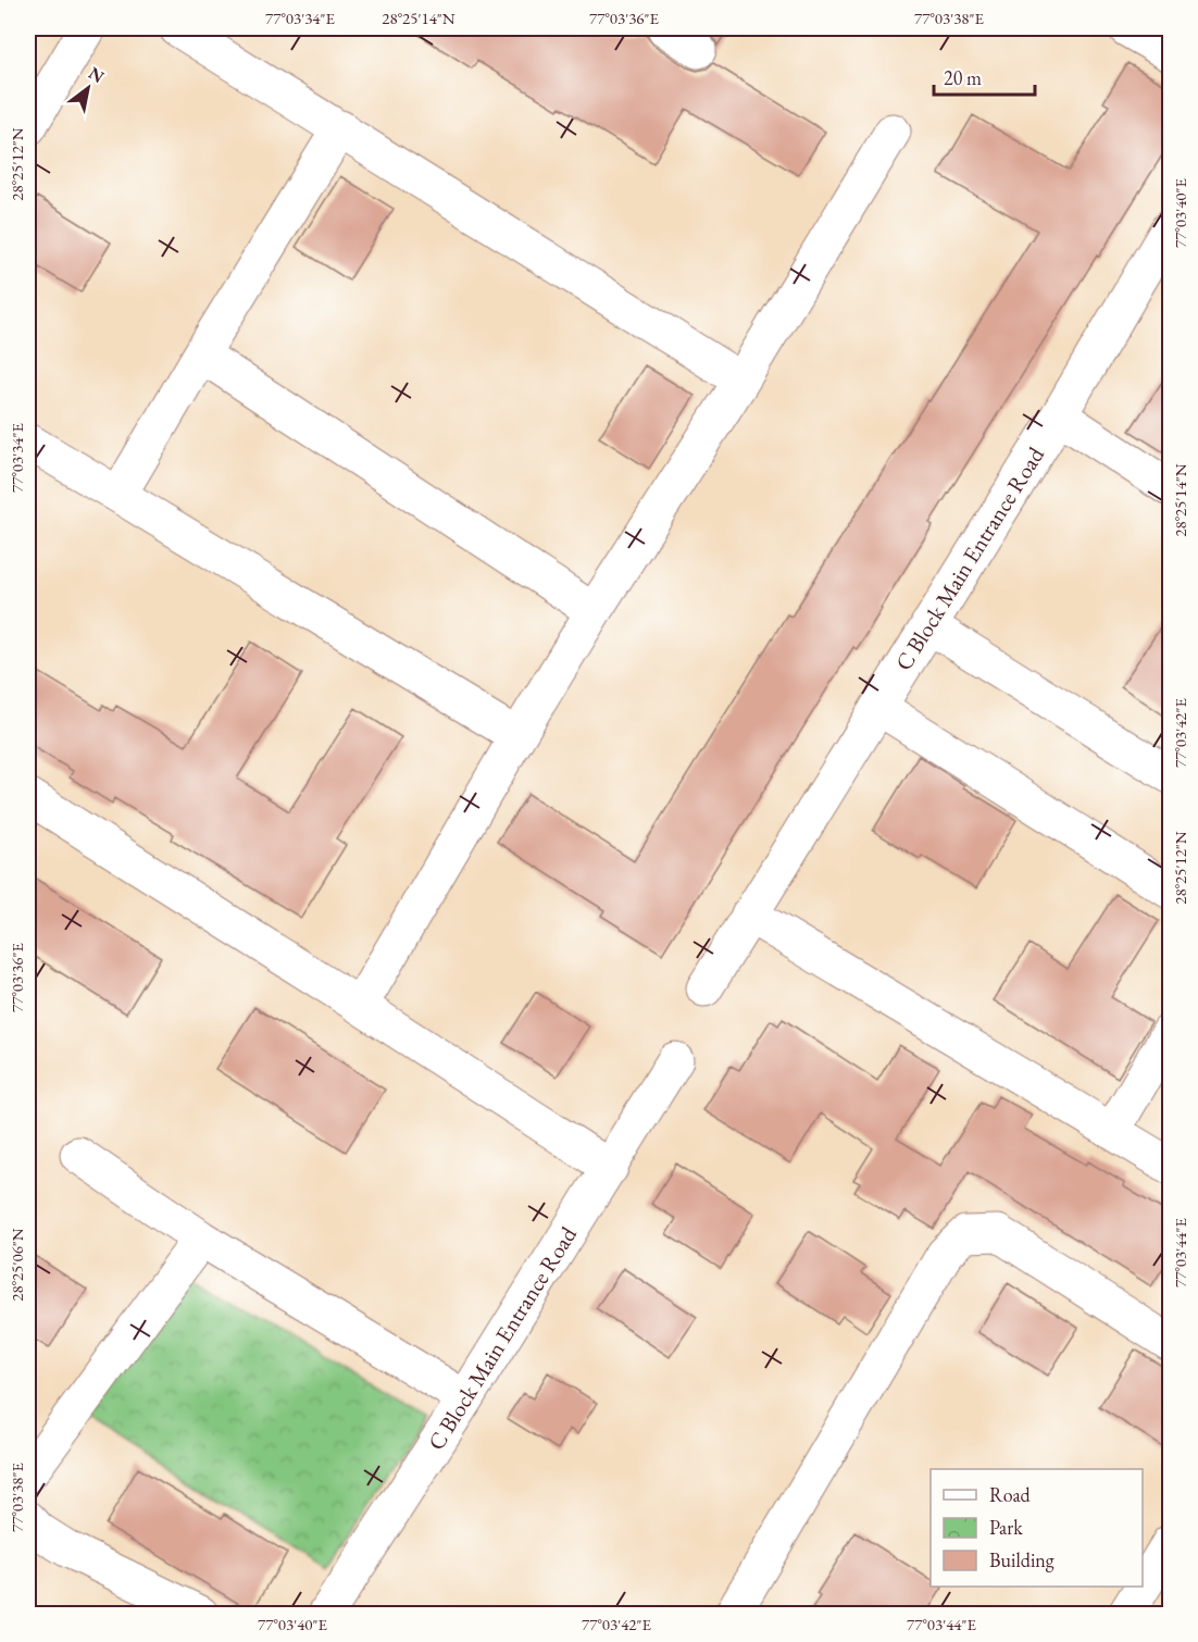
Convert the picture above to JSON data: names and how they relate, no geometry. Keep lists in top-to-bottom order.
{
  "streets": {
    "street": ["C Block Main Entrance Road"]
  },
  "legend": ["Road", "Park", "Building"],
  "scale_bar": "20 m",
  "north": "top right",
  "coordinates": [
    "77°03'34\"E",
    "28°25'14\"N",
    "77°03'36\"E",
    "77°03'38\"E",
    "28°25'12\"N",
    "77°03'40\"E",
    "77°03'42\"E",
    "77°03'44\"E",
    "28°25'06\"N"
  ]
}
